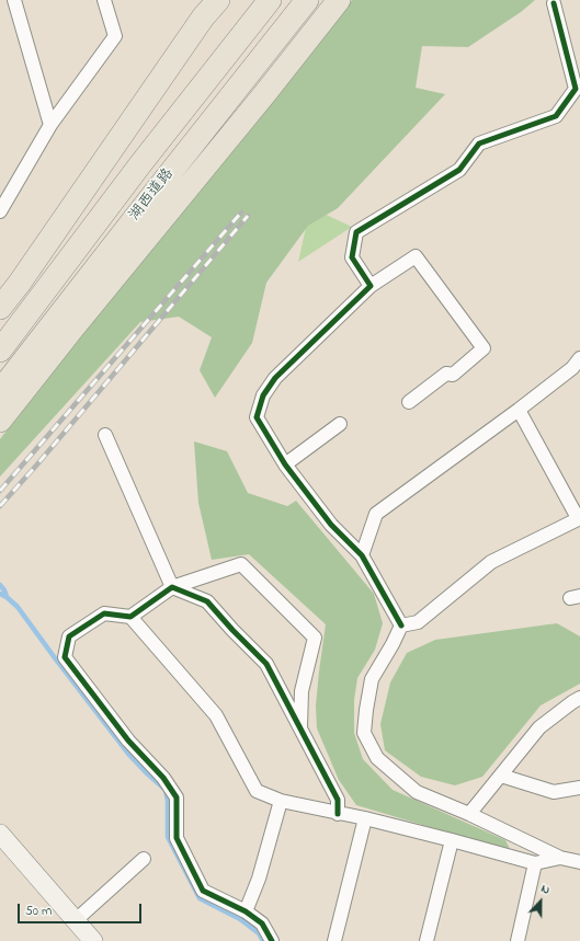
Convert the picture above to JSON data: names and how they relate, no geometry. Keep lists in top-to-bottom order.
{
  "streets": {
    "highway": ["湖西道路"]
  },
  "scale_bar": "50 m",
  "north": "top"
}
